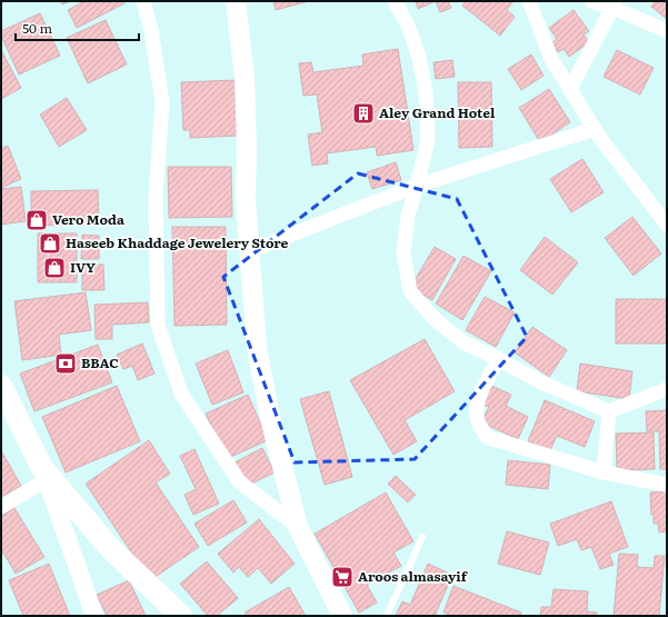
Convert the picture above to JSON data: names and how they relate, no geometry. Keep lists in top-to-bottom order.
{
  "places": {
    "building": ["Aley Grand Hotel"],
    "shop": ["Vero Moda", "Haseeb Khaddage Jewelery Store", "IVY"],
    "bank": ["BBAC"],
    "supermarket": ["Aroos almasayif"]
  },
  "scale_bar": "50 m"
}
